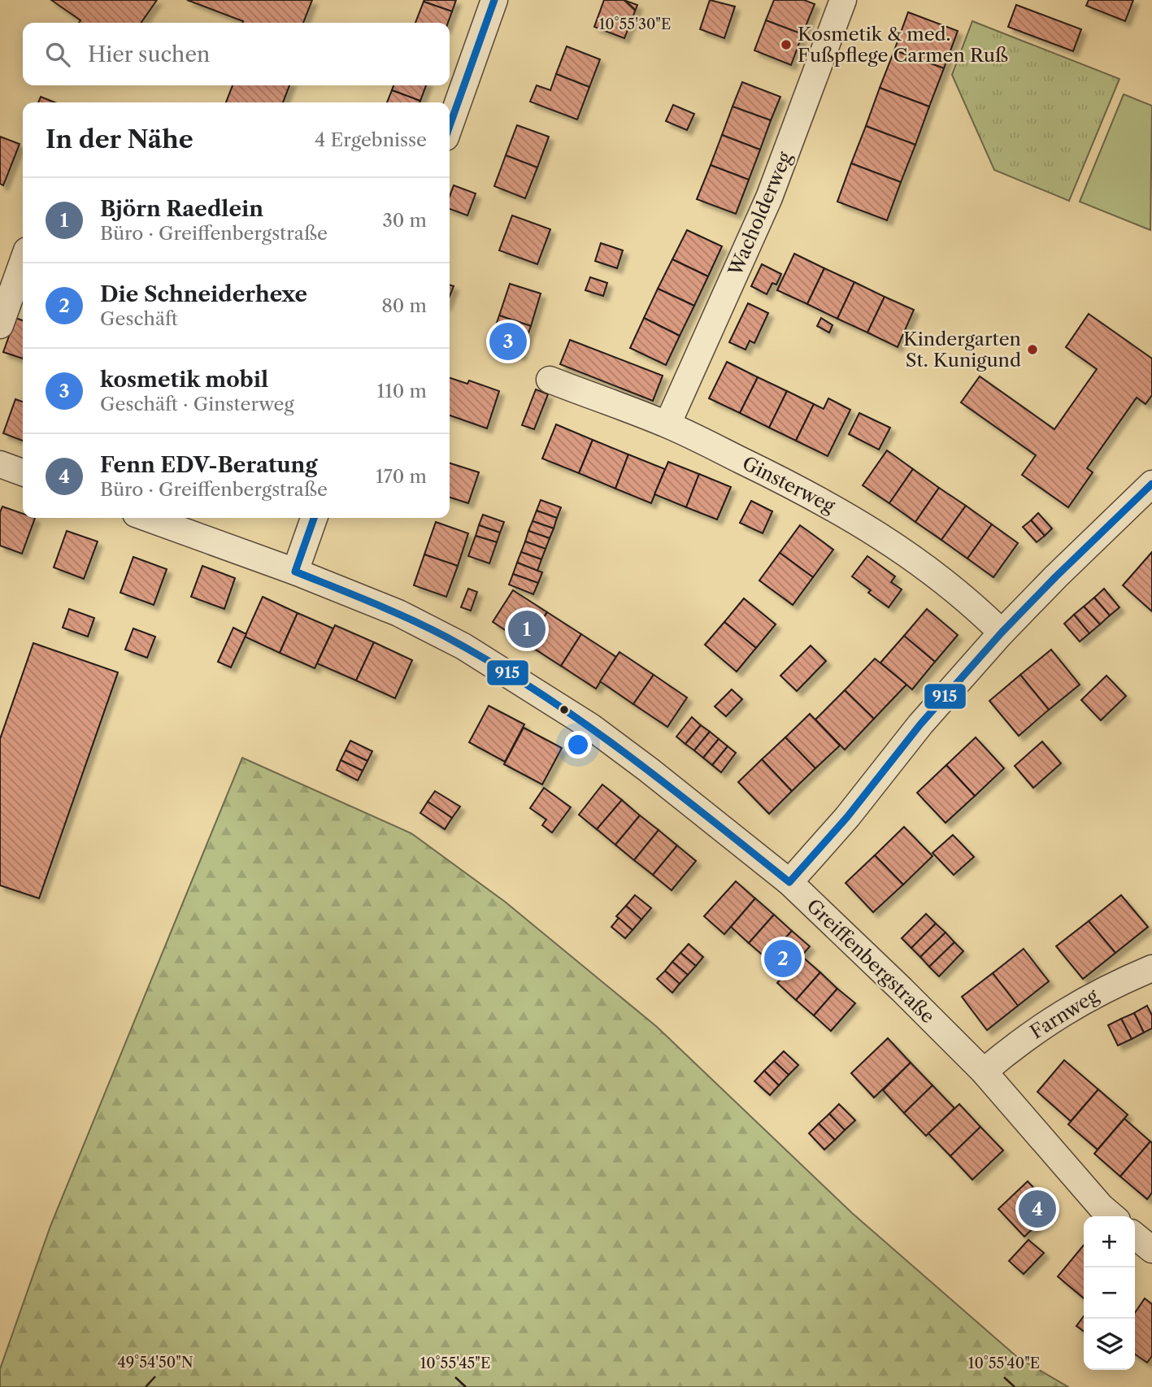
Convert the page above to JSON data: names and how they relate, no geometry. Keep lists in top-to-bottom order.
{
  "streets": {
    "street": [
      "Wacholderweg",
      "Ginsterweg",
      "Greiffenbergstraße",
      "Farnweg"
    ]
  },
  "crossings": [
    ["Wacholderweg", "Ginsterweg"],
    ["Greiffenbergstraße", "Farnweg"]
  ],
  "places": ["Kosmetik & med. Fußpflege Carmen Ruß", "Kindergarten St. Kunigund"],
  "lines": ["transit line 915"],
  "page": {
    "search": "Hier suchen",
    "heading": ["In der Nähe", "4 Ergebnisse"],
    "list": [
      {
        "mark": "1",
        "name": "Björn Raedlein",
        "note": "Büro · Greiffenbergstraße",
        "value": "30 m"
      },
      {
        "mark": "2",
        "name": "Die Schneiderhexe",
        "note": "Geschäft",
        "value": "80 m"
      },
      {
        "mark": "3",
        "name": "kosmetik mobil",
        "note": "Geschäft · Ginsterweg",
        "value": "110 m"
      },
      {
        "mark": "4",
        "name": "Fenn EDV-Beratung",
        "note": "Büro · Greiffenbergstraße",
        "value": "170 m"
      }
    ],
    "pins": [
      "3",
      "1",
      "2",
      "4"
    ],
    "map_buttons": ["+", "−"]
  },
  "coordinates": [
    "10°55'30\"E",
    "49°54'50\"N",
    "10°55'45\"E",
    "10°55'40\"E"
  ]
}
